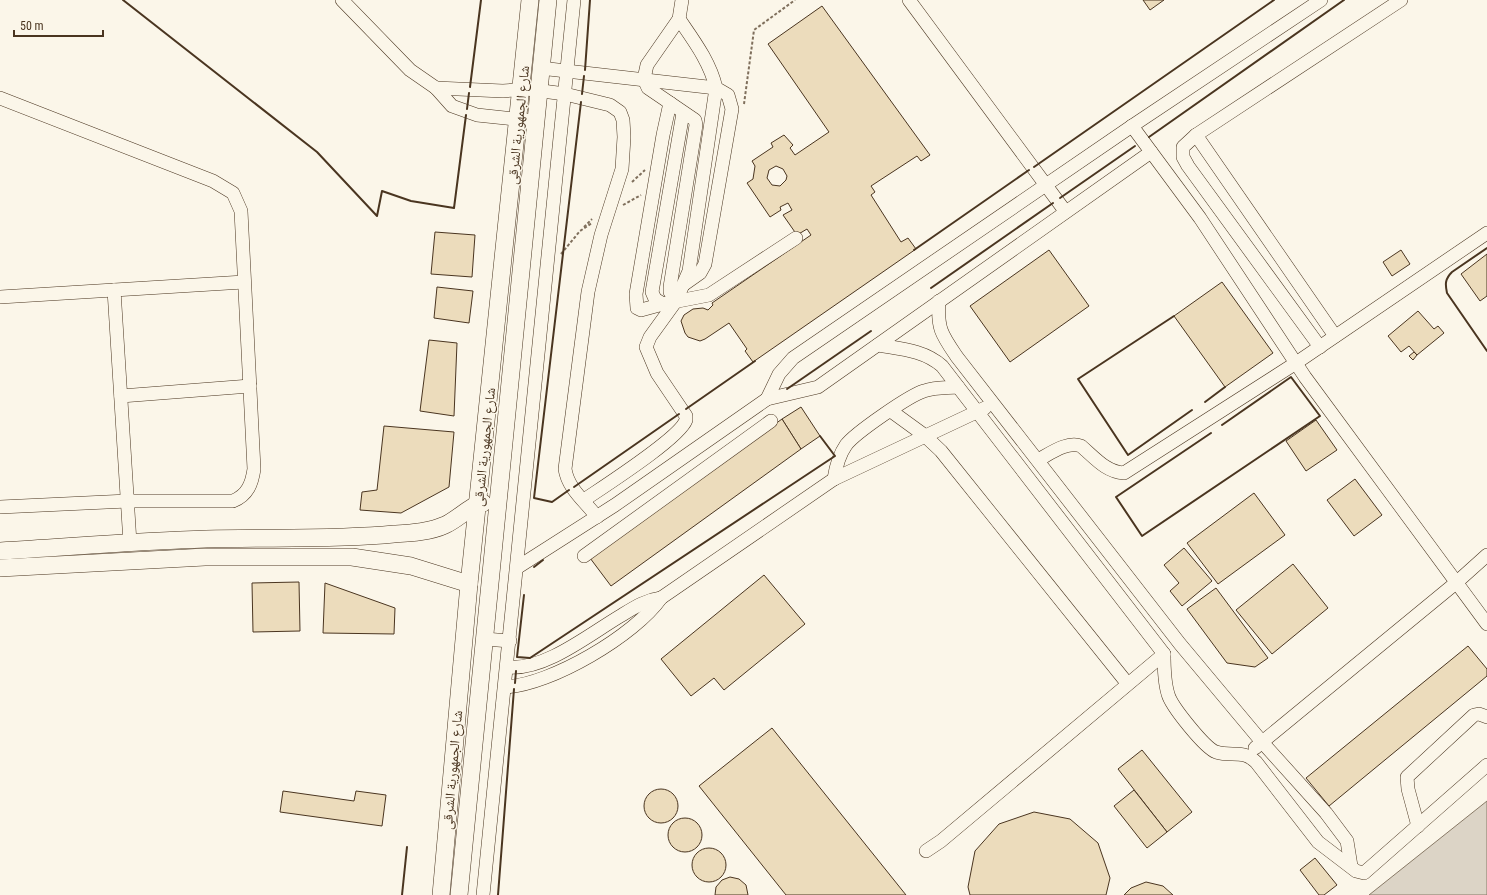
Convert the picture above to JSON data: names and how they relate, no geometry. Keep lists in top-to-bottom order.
{
  "streets": {
    "main road": ["شارع الجمهورية الشرقى"]
  },
  "scale_bar": "50 m"
}
